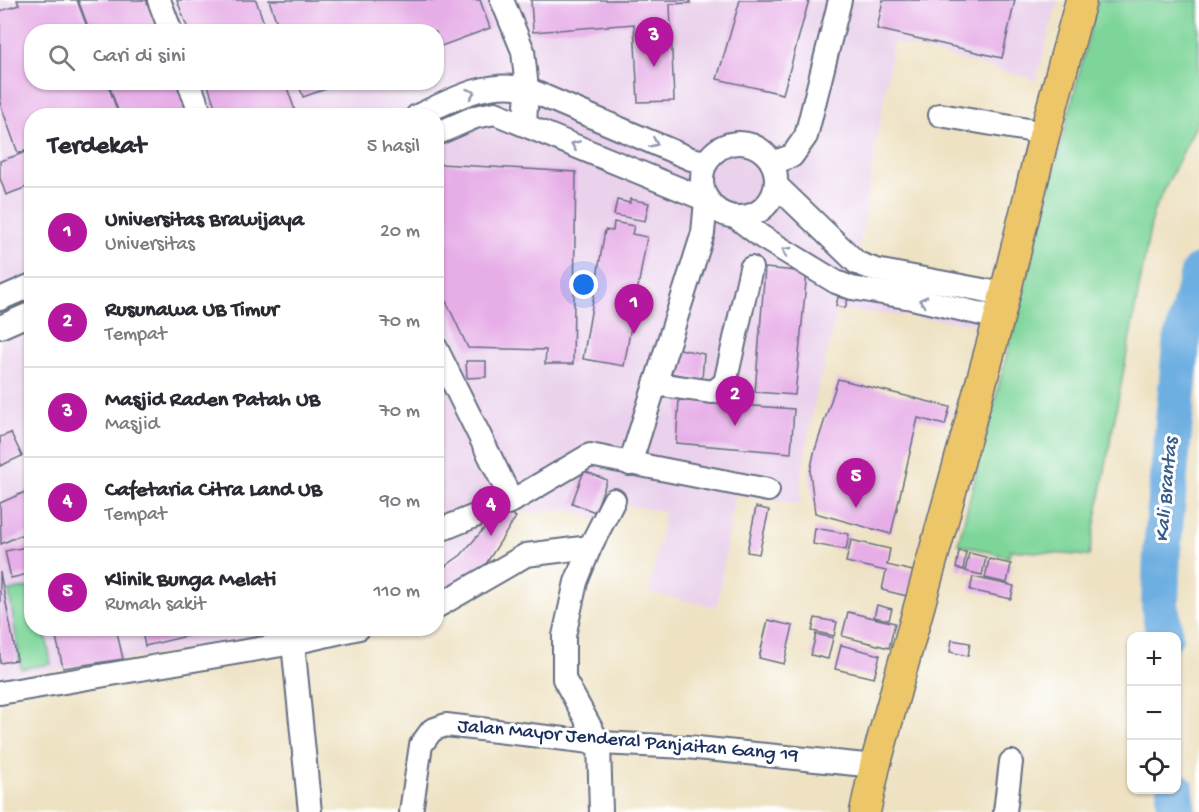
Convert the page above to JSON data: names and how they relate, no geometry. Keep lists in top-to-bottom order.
{
  "streets": {
    "street": ["Jalan Mayor Jenderal Panjaitan Gang 19"]
  },
  "water": ["Kali Brantas"],
  "page": {
    "pins": [
      "3",
      "1",
      "2",
      "5",
      "4"
    ],
    "search": "Cari di sini",
    "heading": ["Terdekat", "5 hasil"],
    "list": [
      {
        "mark": "1",
        "name": "Universitas Brawijaya",
        "note": "Universitas",
        "value": "20 m"
      },
      {
        "mark": "2",
        "name": "Rusunawa UB Timur",
        "note": "Tempat",
        "value": "70 m"
      },
      {
        "mark": "3",
        "name": "Masjid Raden Patah UB",
        "note": "Masjid",
        "value": "70 m"
      },
      {
        "mark": "4",
        "name": "Cafetaria Citra Land UB",
        "note": "Tempat",
        "value": "90 m"
      },
      {
        "mark": "5",
        "name": "Klinik Bunga Melati",
        "note": "Rumah sakit",
        "value": "110 m"
      }
    ],
    "map_buttons": ["+", "−"]
  }
}
